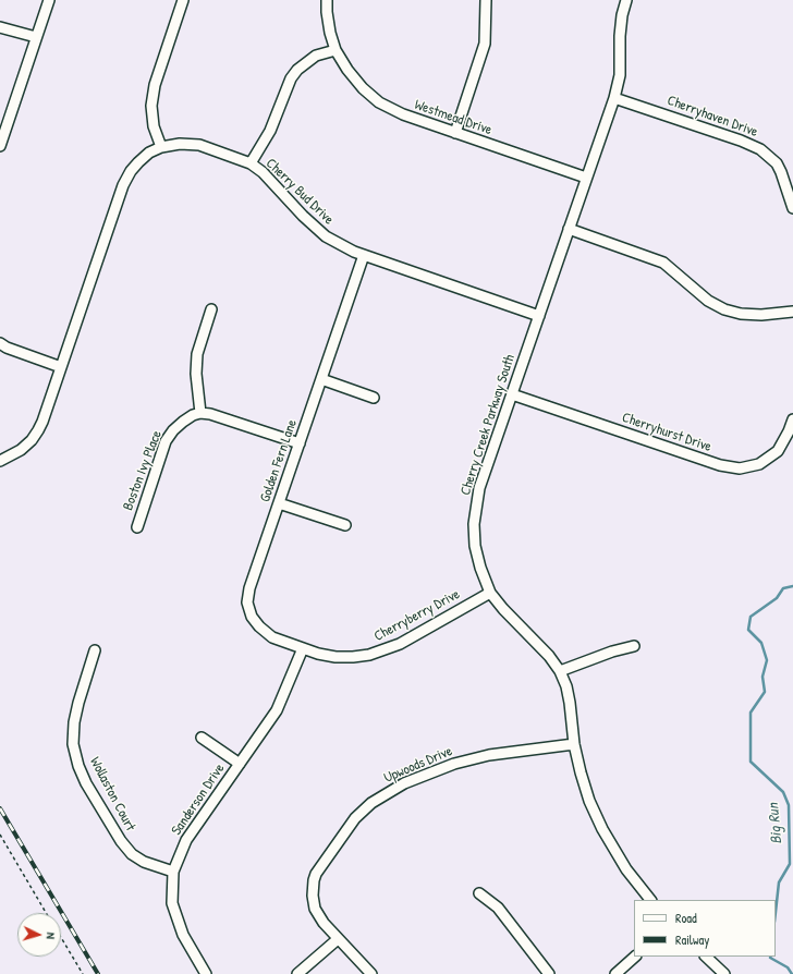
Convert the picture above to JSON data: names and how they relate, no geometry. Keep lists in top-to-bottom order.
{
  "streets": {
    "street": [
      "Cherryhaven Drive",
      "Westmead Drive",
      "Cherry Bud Drive",
      "Cherry Creek Parkway South",
      "Cherryhurst Drive",
      "Golden Fern Lane",
      "Boston Ivy Place",
      "Cherryberry Drive",
      "Upwoods Drive",
      "Wollaston Court",
      "Sanderson Drive"
    ]
  },
  "crossings": [
    ["Cherryhaven Drive", "Cherry Creek Parkway South"],
    ["Westmead Drive", "Cherry Creek Parkway South"],
    ["Cherry Bud Drive", "Cherry Creek Parkway South"],
    ["Cherry Bud Drive", "Golden Fern Lane"],
    ["Cherry Creek Parkway South", "Cherryhurst Drive"],
    ["Cherry Creek Parkway South", "Cherryberry Drive"],
    ["Cherry Creek Parkway South", "Upwoods Drive"],
    ["Golden Fern Lane", "Cherryberry Drive"],
    ["Golden Fern Lane", "Sanderson Drive"],
    ["Cherryberry Drive", "Sanderson Drive"],
    ["Wollaston Court", "Sanderson Drive"]
  ],
  "water": ["Big Run"],
  "legend": ["Road", "Railway"],
  "north": "right"
}
